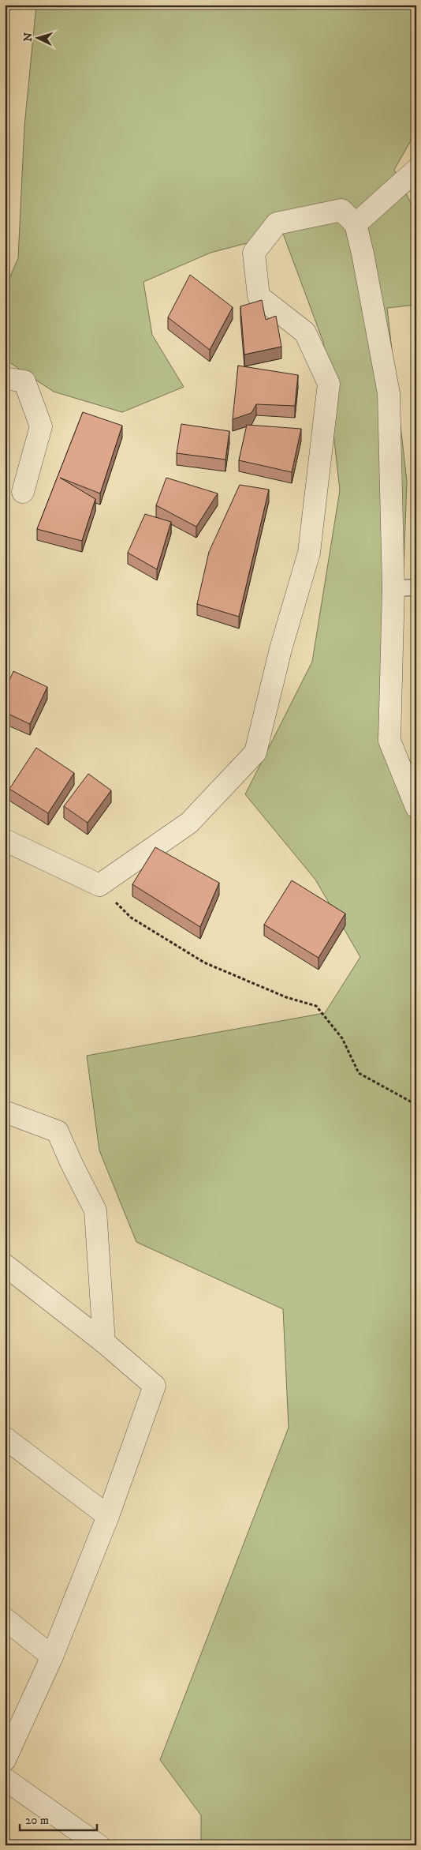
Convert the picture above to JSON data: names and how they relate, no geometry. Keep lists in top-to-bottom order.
{
  "scale_bar": "20 m",
  "north": "left"
}
